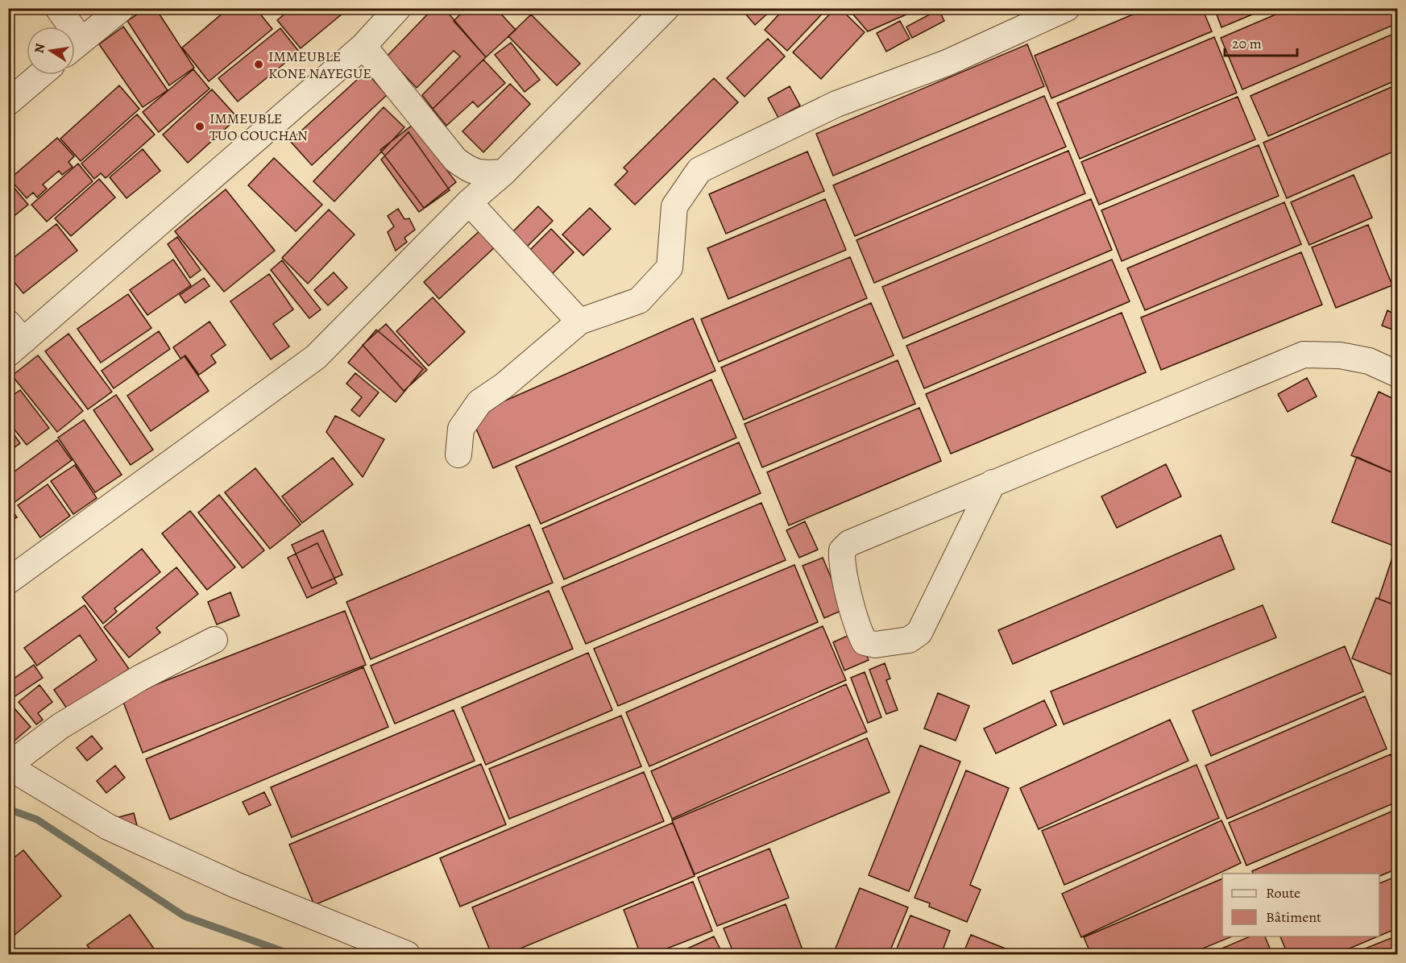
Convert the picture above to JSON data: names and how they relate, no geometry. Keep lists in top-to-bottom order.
{
  "places": ["IMMEUBLE KONE NAYEGUE", "IMMEUBLE TUO COUCHAN"],
  "legend": ["Route", "Bâtiment"],
  "scale_bar": "20 m",
  "north": "left"
}
